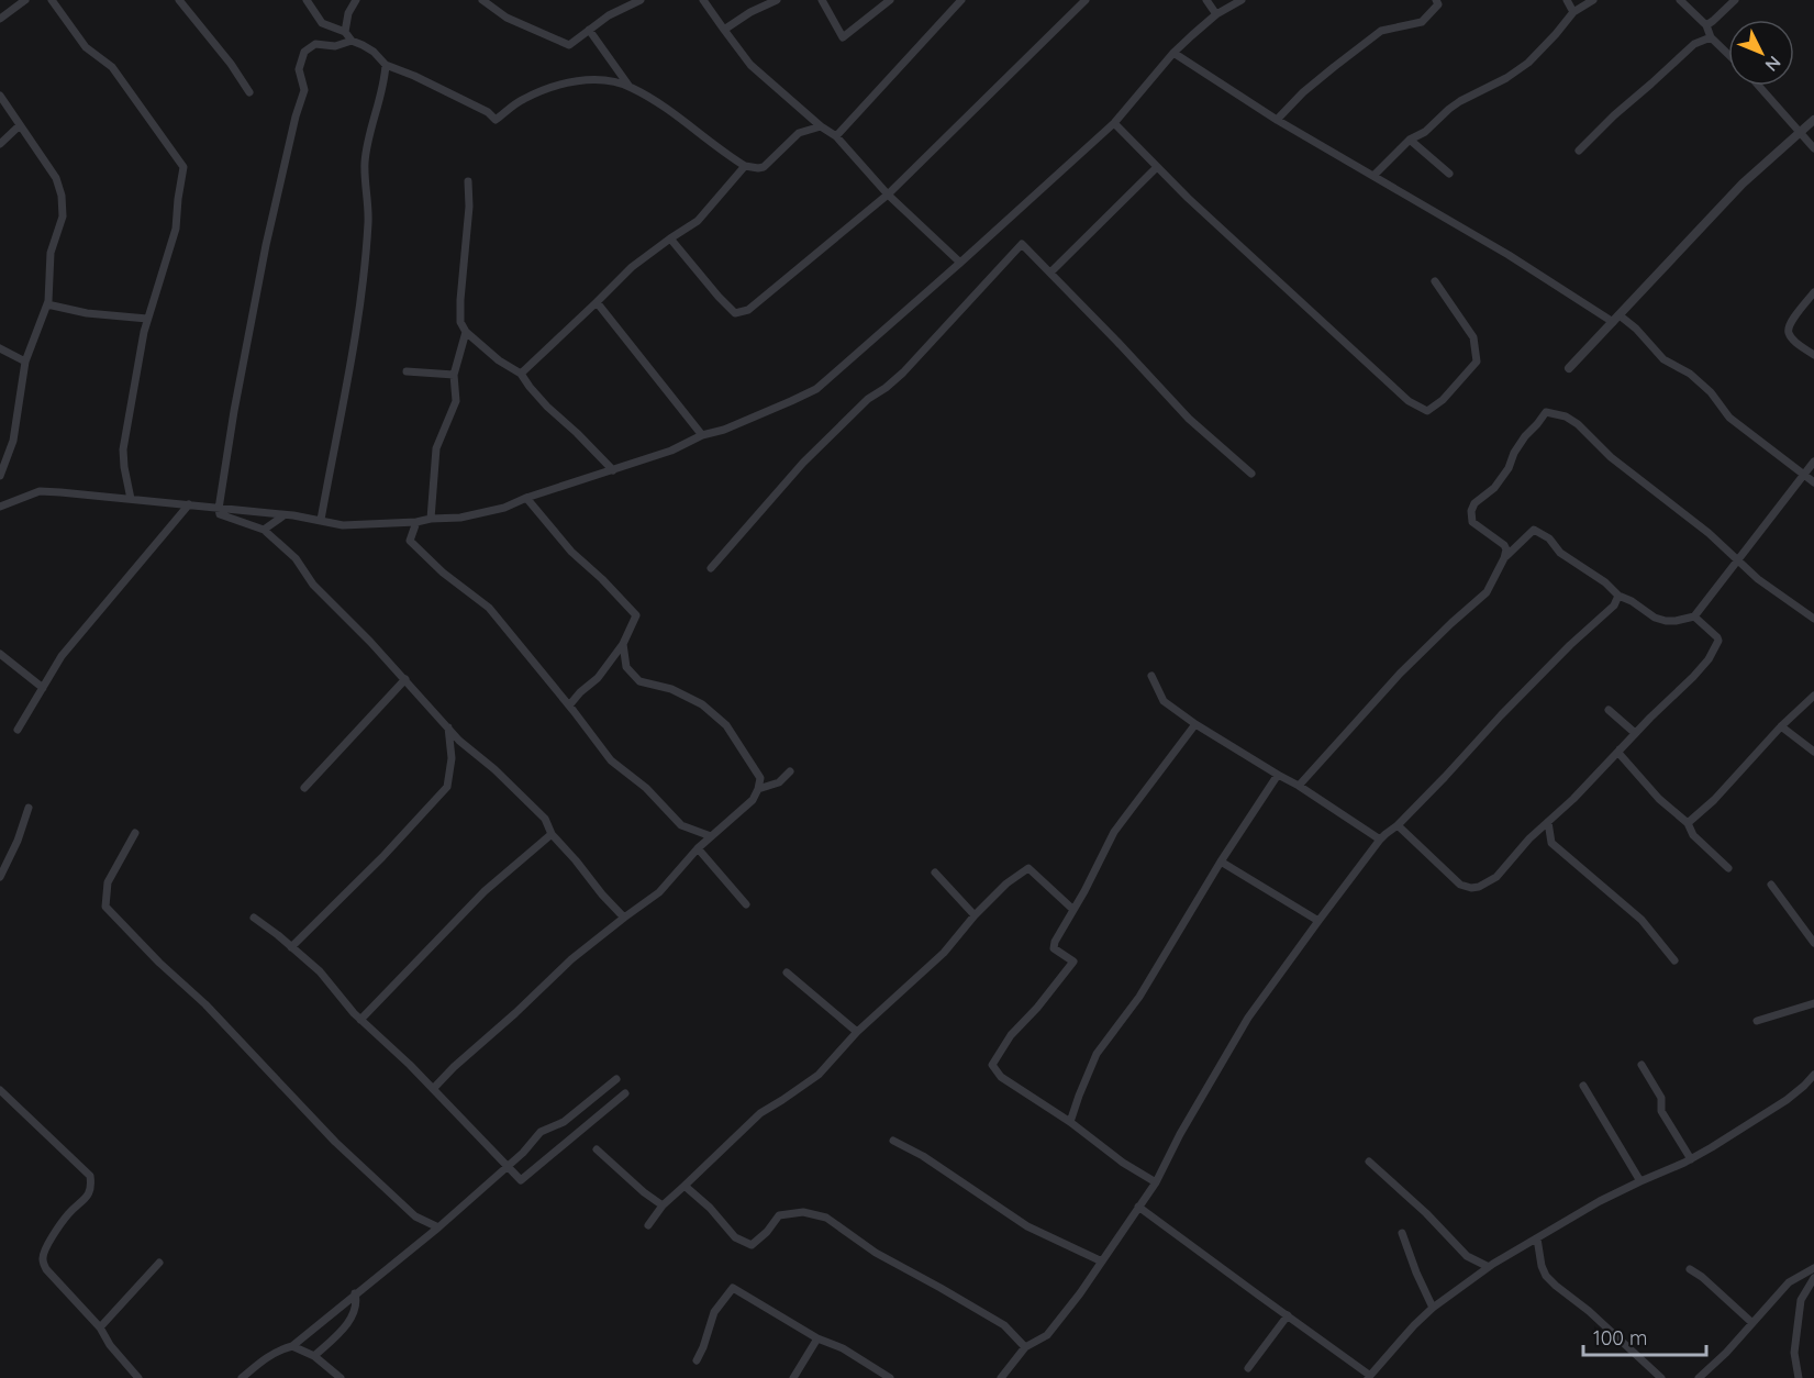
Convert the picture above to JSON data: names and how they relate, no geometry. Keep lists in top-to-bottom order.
{
  "scale_bar": "100 m",
  "north": "bottom right"
}
